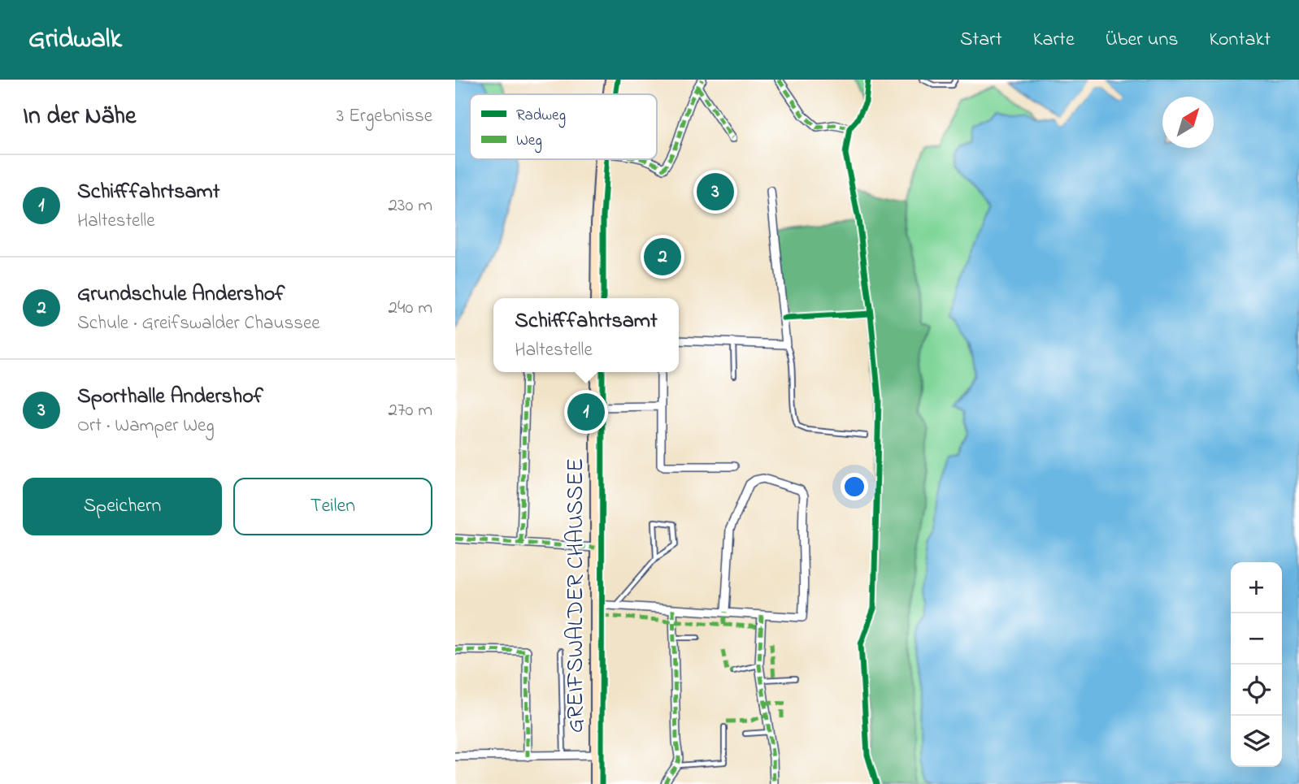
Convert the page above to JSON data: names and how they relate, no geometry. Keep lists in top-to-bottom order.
{
  "streets": {
    "main road": ["GREIFSWALDER CHAUSSEE"]
  },
  "legend": ["Radweg", "Weg"],
  "north": "top right",
  "page": {
    "header": "Gridwalk",
    "nav": [
      "Start",
      "Karte",
      "Über uns",
      "Kontakt"
    ],
    "heading": ["In der Nähe", "3 Ergebnisse"],
    "list": [
      {
        "mark": "1",
        "name": "Schifffahrtsamt",
        "note": "Haltestelle",
        "value": "230 m"
      },
      {
        "mark": "2",
        "name": "Grundschule Andershof",
        "note": "Schule · Greifswalder Chaussee",
        "value": "240 m"
      },
      {
        "mark": "3",
        "name": "Sporthalle Andershof",
        "note": "Ort · Wamper Weg",
        "value": "270 m"
      }
    ],
    "pins": ["3", "2", "1"],
    "popup": ["Schifffahrtsamt", "Haltestelle"],
    "buttons": ["Speichern", "Teilen"],
    "map_buttons": ["+", "−"]
  }
}
